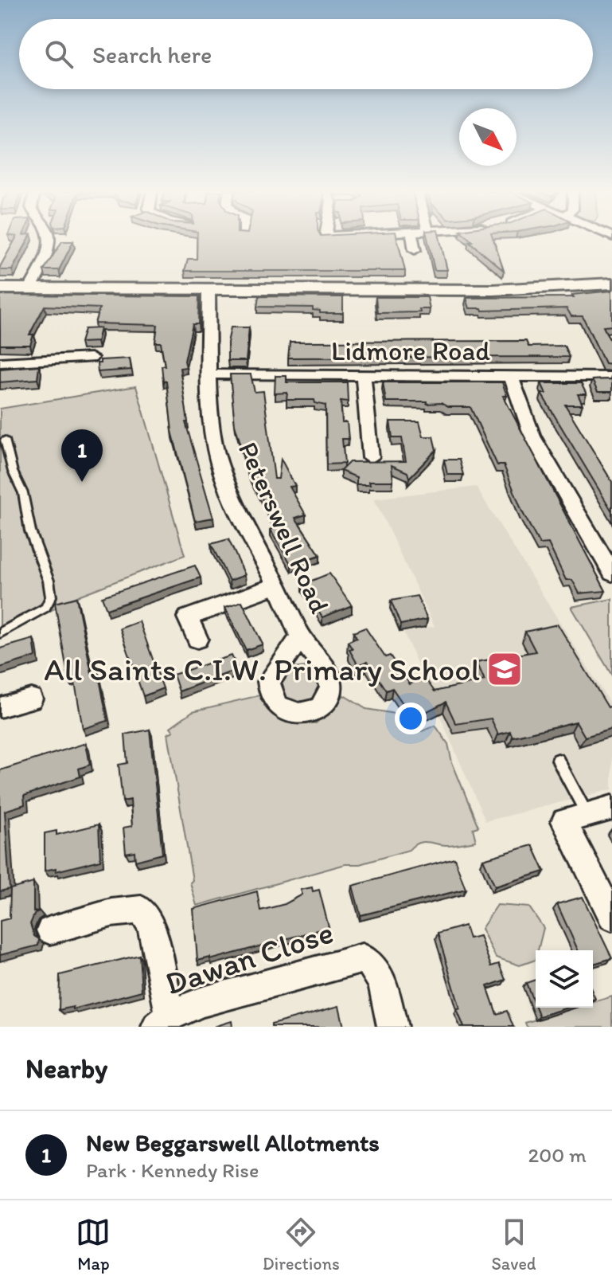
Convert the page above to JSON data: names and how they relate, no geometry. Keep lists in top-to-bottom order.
{
  "streets": {
    "street": ["Lidmore Road", "Peterswell Road", "Dawan Close"]
  },
  "crossings": [
    ["Lidmore Road", "Peterswell Road"]
  ],
  "places": {
    "school or university": ["All Saints C.I.W. Primary School"]
  },
  "north": "bottom right",
  "page": {
    "search": "Search here",
    "pins": "1",
    "heading": "Nearby",
    "list": [
      {
        "mark": "1",
        "name": "New Beggarswell Allotments",
        "note": "Park · Kennedy Rise",
        "value": "200 m"
      }
    ],
    "nav": ["Map", "Directions", "Saved"]
  }
}
